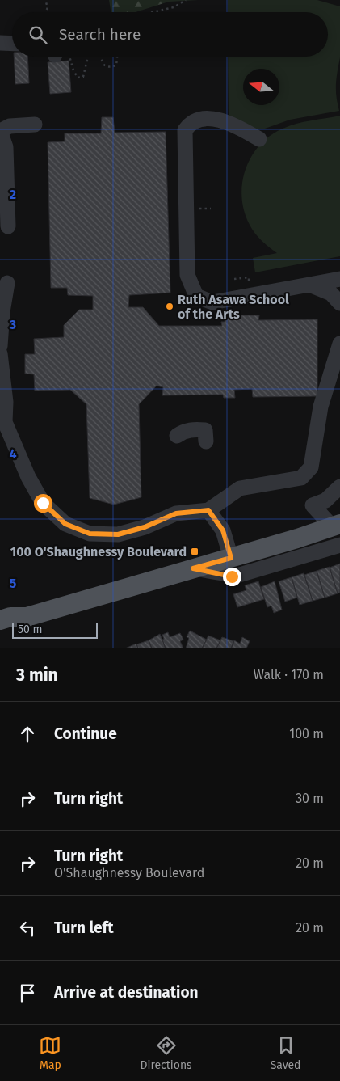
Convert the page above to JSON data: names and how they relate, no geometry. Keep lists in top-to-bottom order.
{
  "places": {
    "other": ["Ruth Asawa School of the Arts"],
    "transit": ["100 O'Shaughnessy Boulevard"]
  },
  "scale_bar": "50 m",
  "north": "left",
  "page": {
    "search": "Search here",
    "scale": "50 m",
    "heading": ["3 min", "Walk · 170 m"],
    "list": [
      ["Continue", "100 m"],
      ["Turn right", "30 m"],
      ["Turn right", "O'Shaughnessy Boulevard", "20 m"],
      ["Turn left", "20 m"],
      "Arrive at destination"
    ],
    "nav": ["Map", "Directions", "Saved"]
  },
  "grid": {
    "rows": [
      "2",
      "3",
      "4",
      "5"
    ]
  }
}
